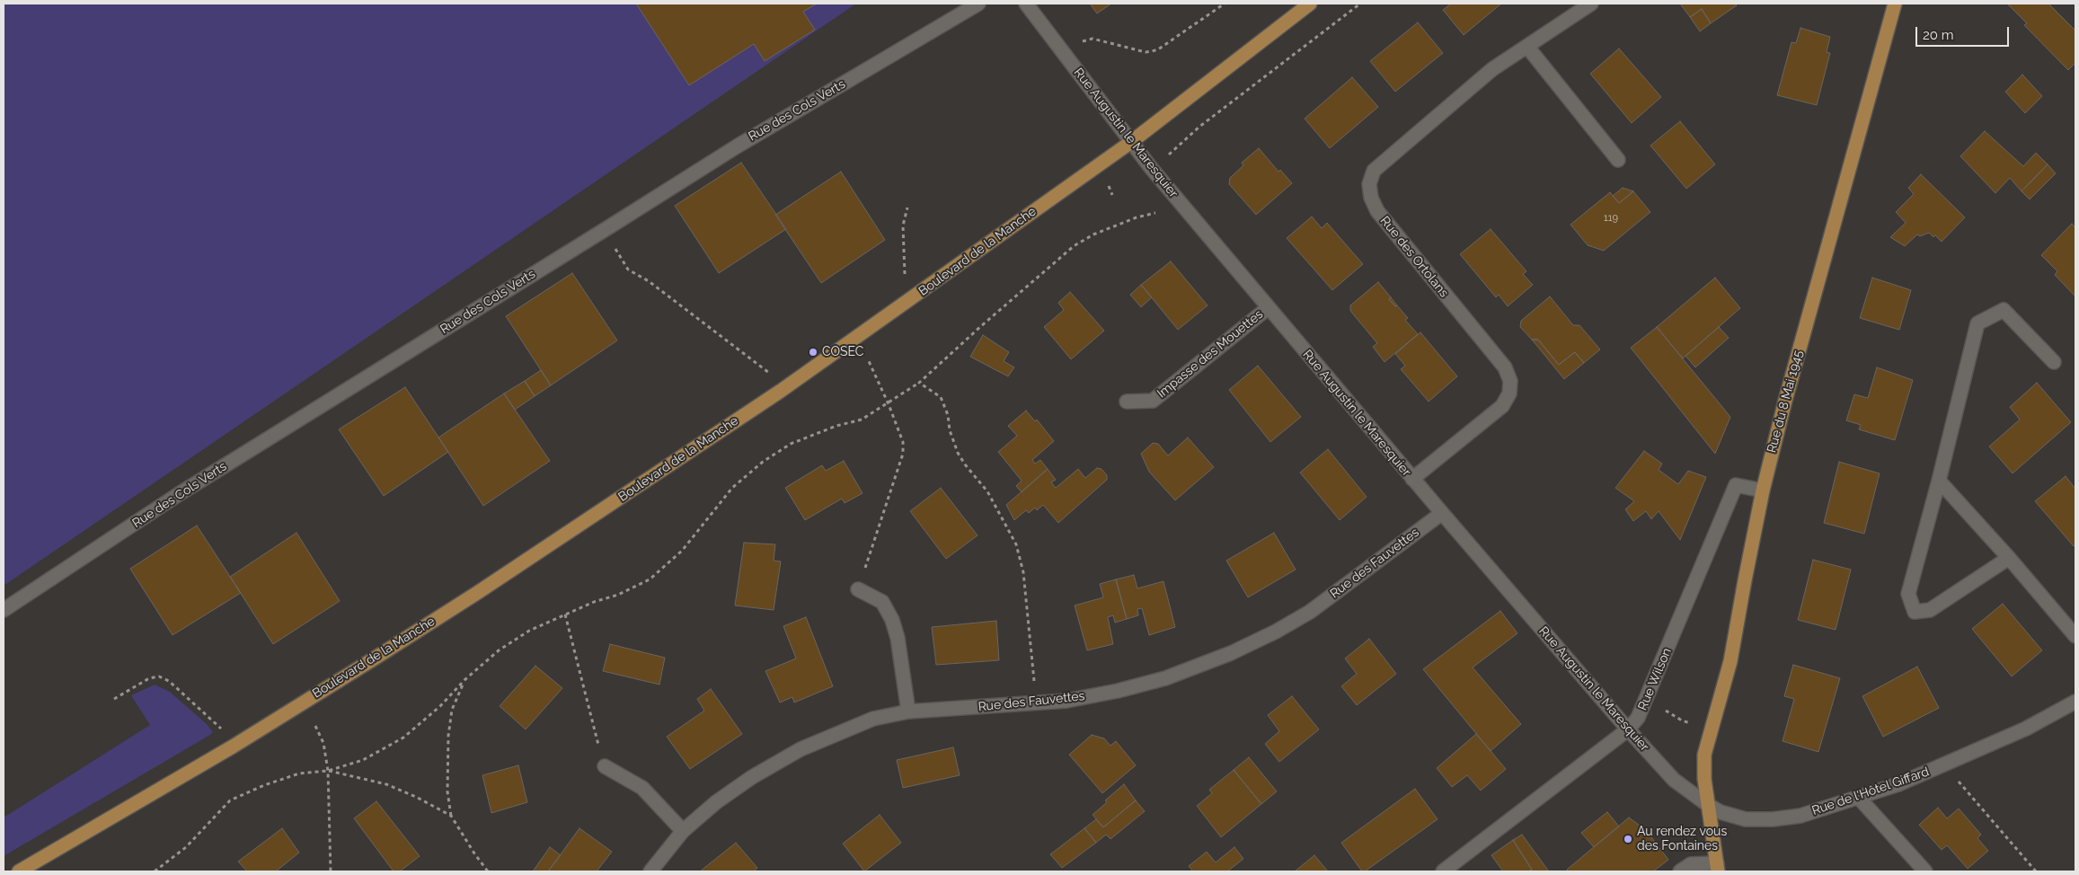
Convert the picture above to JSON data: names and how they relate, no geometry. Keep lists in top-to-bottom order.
{
  "streets": {
    "main road": ["Boulevard de la Manche", "Rue du 8 Mai 1945"],
    "street": [
      "Rue des Cols Verts",
      "Rue Augustin le Maresquier",
      "Rue des Ortolans",
      "Impasse des Mouettes",
      "Rue des Fauvettes",
      "Rue Wilson",
      "Rue de l'Hôtel Giffard"
    ]
  },
  "crossings": [
    ["Rue Augustin le Maresquier", "Boulevard de la Manche"],
    ["Rue Augustin le Maresquier", "Rue des Ortolans"],
    ["Rue Augustin le Maresquier", "Impasse des Mouettes"],
    ["Rue Augustin le Maresquier", "Rue du 8 Mai 1945"],
    ["Rue Augustin le Maresquier", "Rue des Fauvettes"],
    ["Rue Augustin le Maresquier", "Rue Wilson"],
    ["Rue Augustin le Maresquier", "Rue de l'Hôtel Giffard"],
    ["Rue du 8 Mai 1945", "Rue Wilson"],
    ["Rue du 8 Mai 1945", "Rue de l'Hôtel Giffard"]
  ],
  "places": ["COSEC", "Au rendez vous des Fontaines"],
  "house_numbers": ["119"],
  "scale_bar": "20 m"
}
